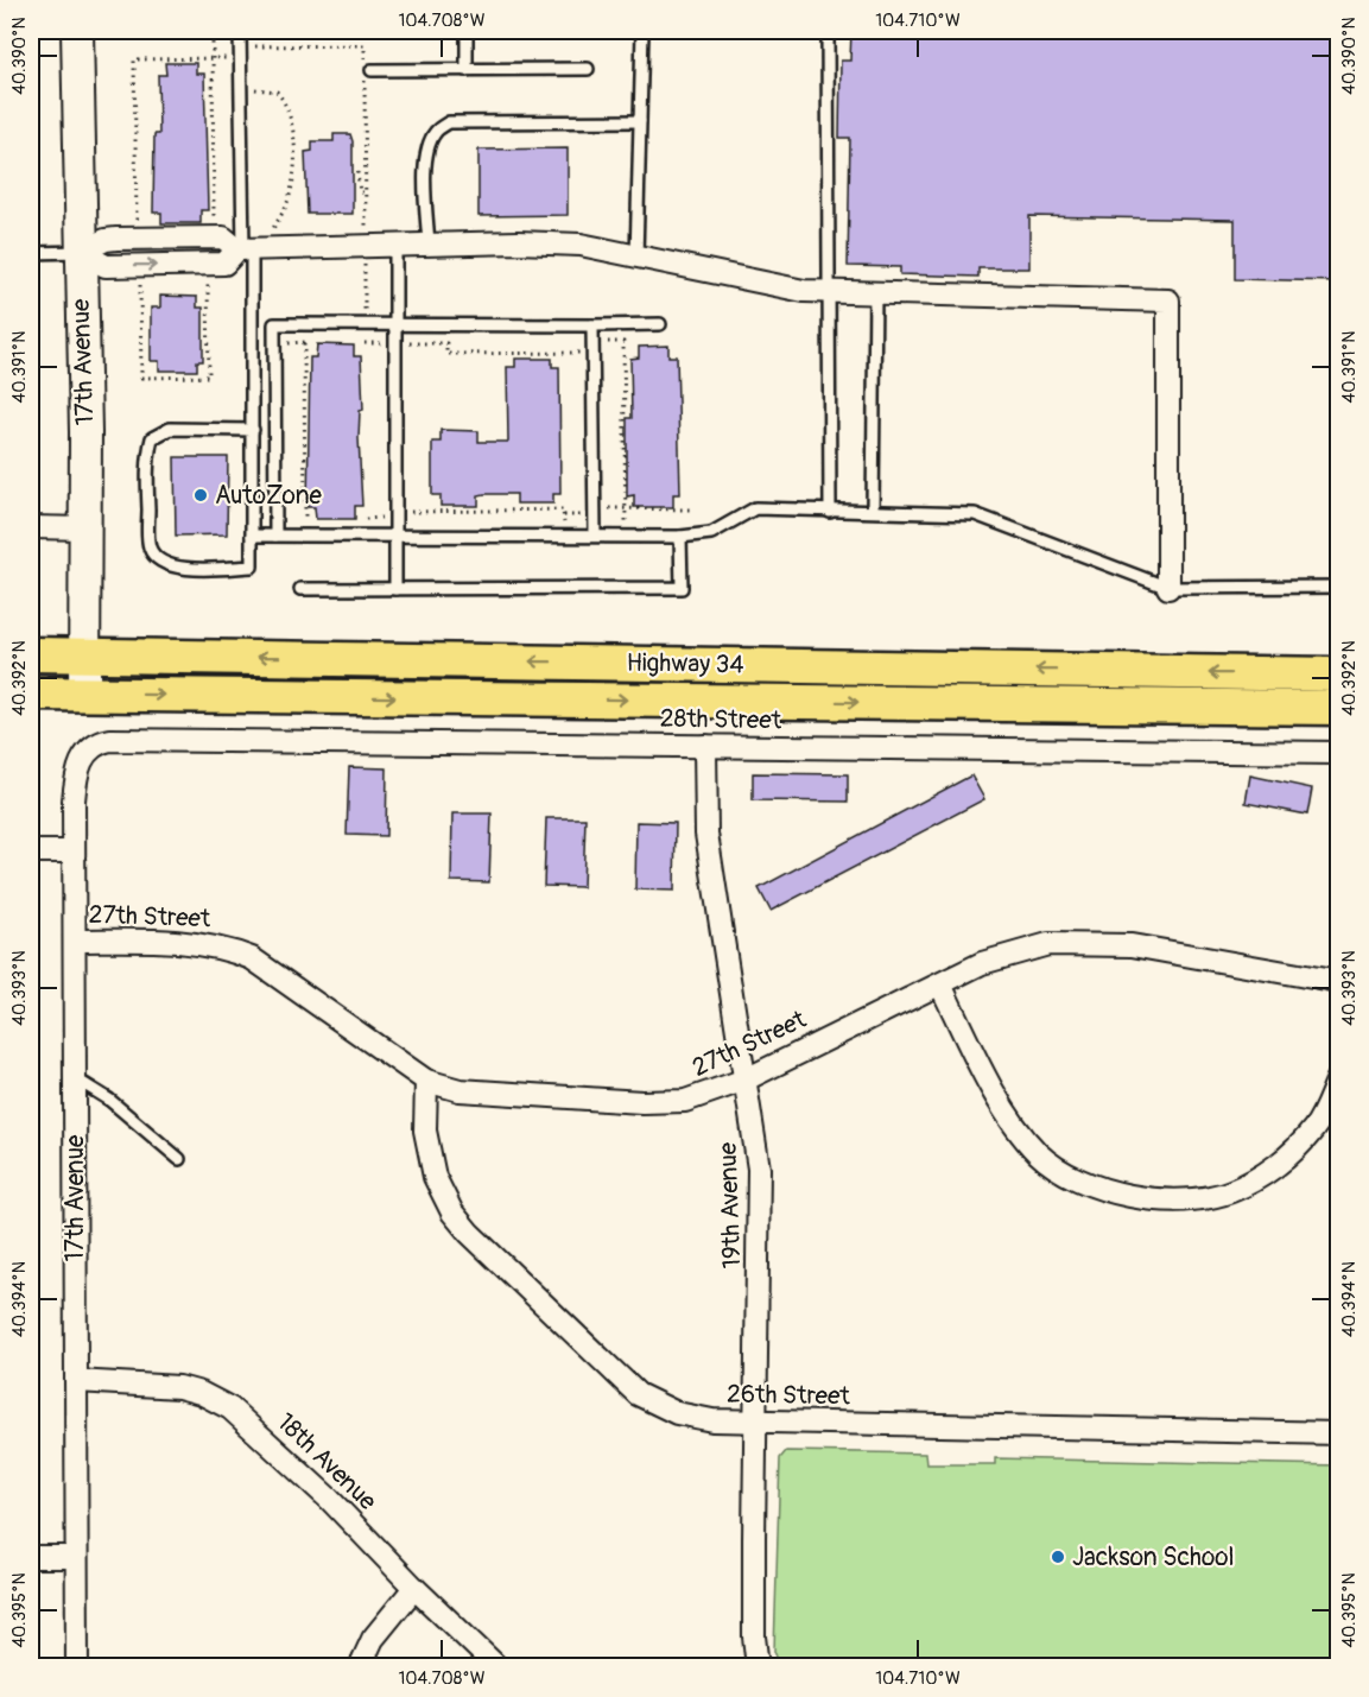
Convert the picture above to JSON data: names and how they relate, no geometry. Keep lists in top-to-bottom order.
{
  "streets": {
    "highway": ["Highway 34"],
    "main road": ["17th Avenue"],
    "street": [
      "28th Street",
      "27th Street",
      "19th Avenue",
      "26th Street",
      "18th Avenue"
    ]
  },
  "crossings": [
    ["17th Avenue", "Highway 34"],
    ["17th Avenue", "28th Street"],
    ["17th Avenue", "27th Street"],
    ["17th Avenue", "18th Avenue"],
    ["28th Street", "19th Avenue"],
    ["27th Street", "19th Avenue"],
    ["27th Street", "26th Street"],
    ["19th Avenue", "26th Street"]
  ],
  "places": ["AutoZone", "Jackson School"],
  "coordinates": [
    "104.708°W",
    "104.710°W",
    "40.390°N",
    "40.391°N",
    "40.392°N",
    "40.393°N",
    "40.394°N",
    "40.395°N"
  ]
}
